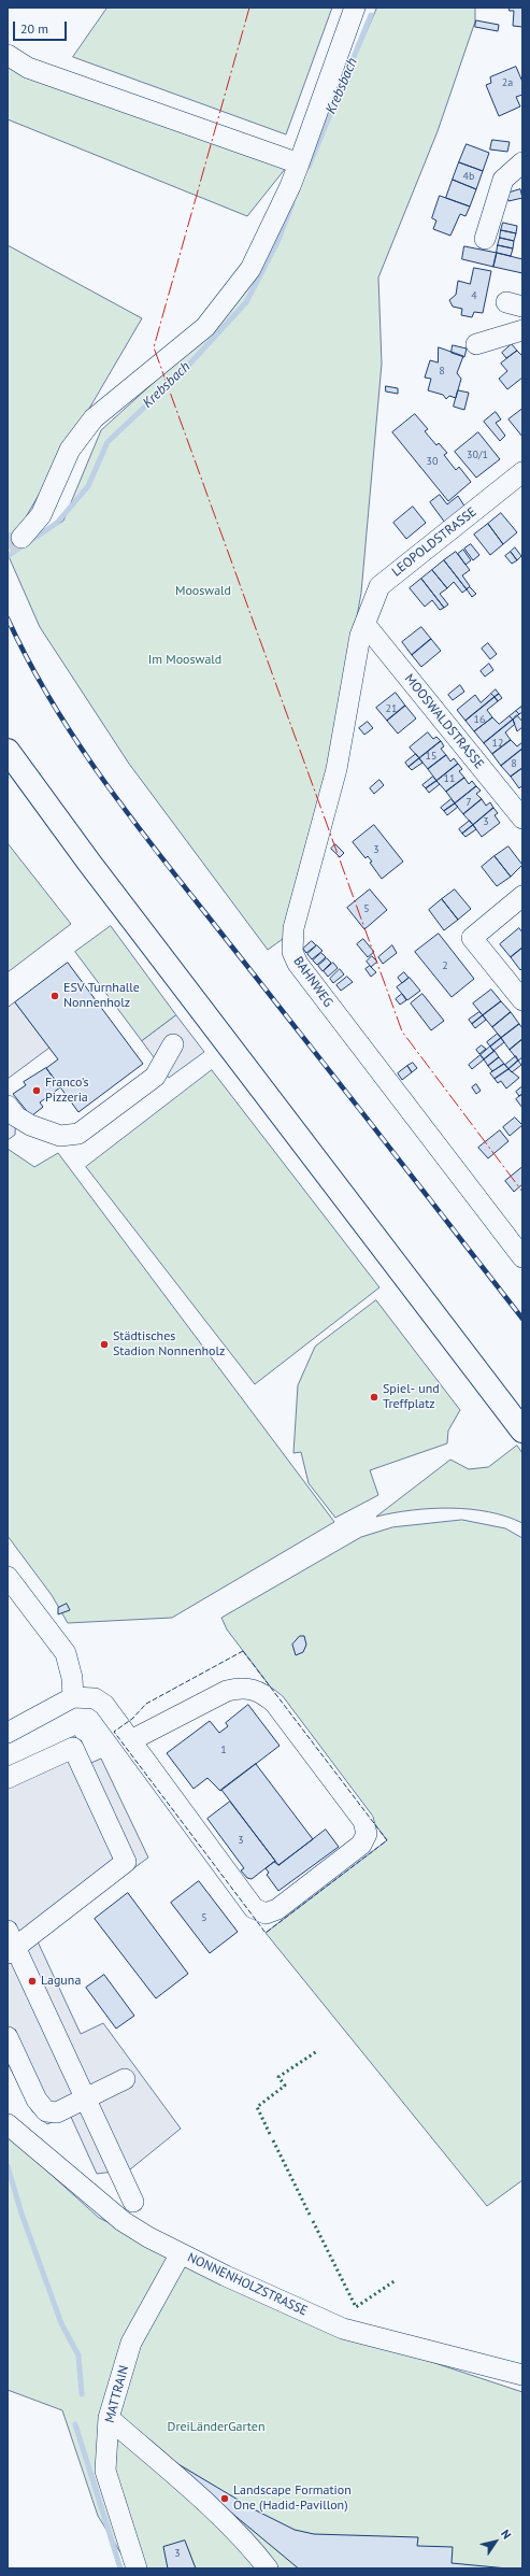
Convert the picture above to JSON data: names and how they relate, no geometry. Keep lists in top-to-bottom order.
{
  "streets": {
    "street": [
      "LEOPOLDSTRASSE",
      "MOOSWALDSTRASSE",
      "BAHNWEG",
      "NONNENHOLZSTRASSE",
      "MATTRAIN"
    ]
  },
  "crossings": [
    ["LEOPOLDSTRASSE", "MOOSWALDSTRASSE"],
    ["LEOPOLDSTRASSE", "BAHNWEG"],
    ["MOOSWALDSTRASSE", "BAHNWEG"],
    ["NONNENHOLZSTRASSE", "MATTRAIN"]
  ],
  "water": ["Krebsbach"],
  "parks": ["Mooswald", "Im Mooswald", "DreiLänderGarten"],
  "places": [
    "ESV Turnhalle Nonnenholz",
    "Franco's Pizzeria",
    "Städtisches Stadion Nonnenholz",
    "Spiel- und Treffplatz",
    "Laguna",
    "Landscape Formation One (Hadid-Pavillon)"
  ],
  "house_numbers": [
    "2a",
    "4b",
    "4",
    "8",
    "30/1",
    "30",
    "21",
    "16",
    "12",
    "15",
    "8",
    "11",
    "7",
    "3",
    "3",
    "5",
    "2",
    "1",
    "3",
    "5",
    "3"
  ],
  "scale_bar": "20 m",
  "north": "top right"
}
